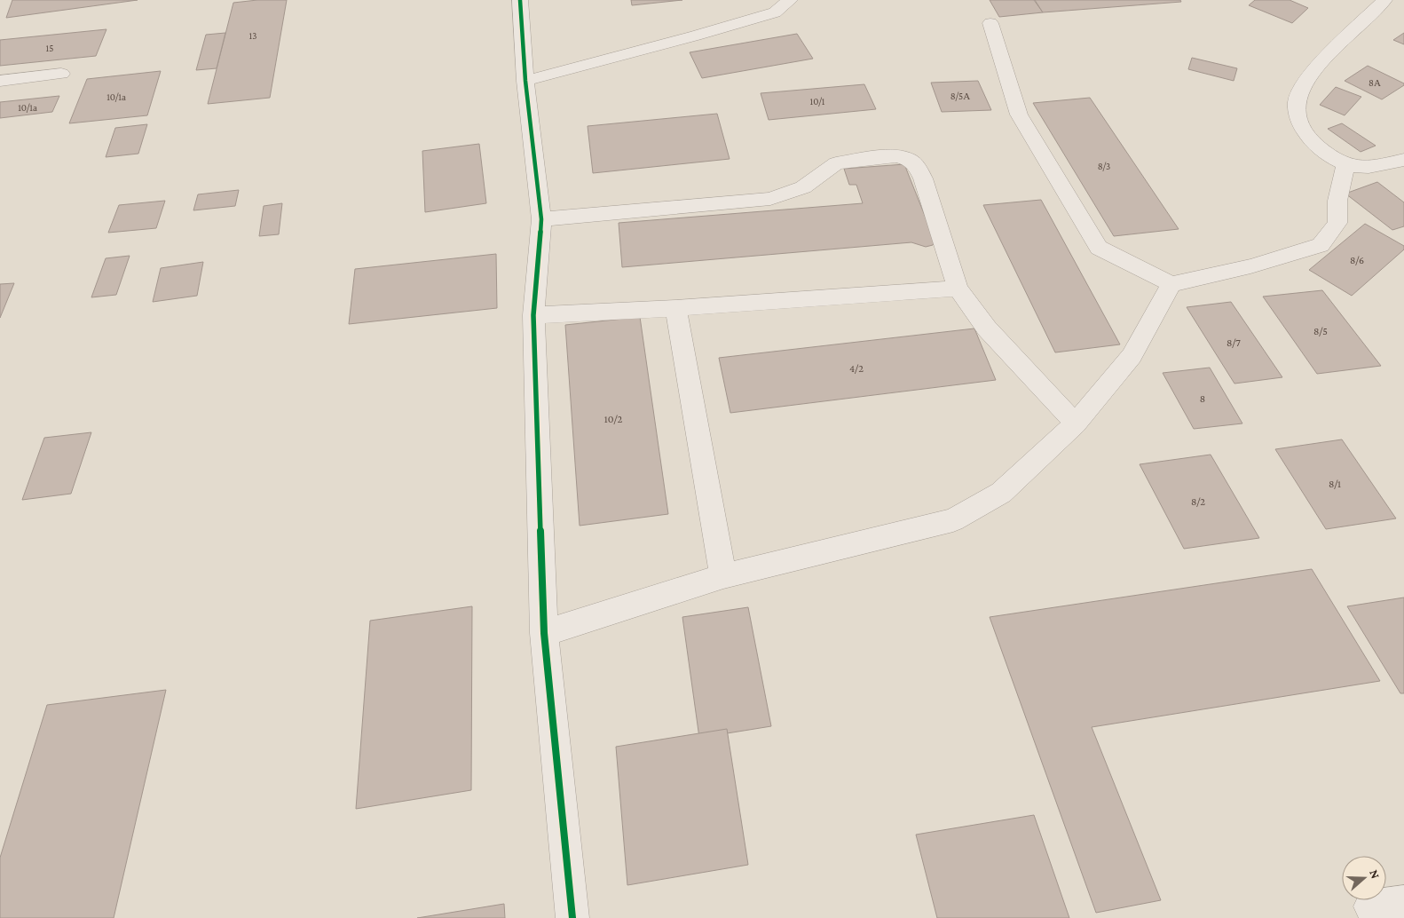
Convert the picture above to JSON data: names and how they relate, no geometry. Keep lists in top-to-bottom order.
{
  "house_numbers": [
    "13",
    "15",
    "8А",
    "8/5А",
    "10/1а",
    "10/1",
    "10/1а",
    "8/3",
    "8/6",
    "8/5",
    "8/7",
    "4/2",
    "8",
    "10/2",
    "8/1",
    "8/2"
  ],
  "north": "right"
}
